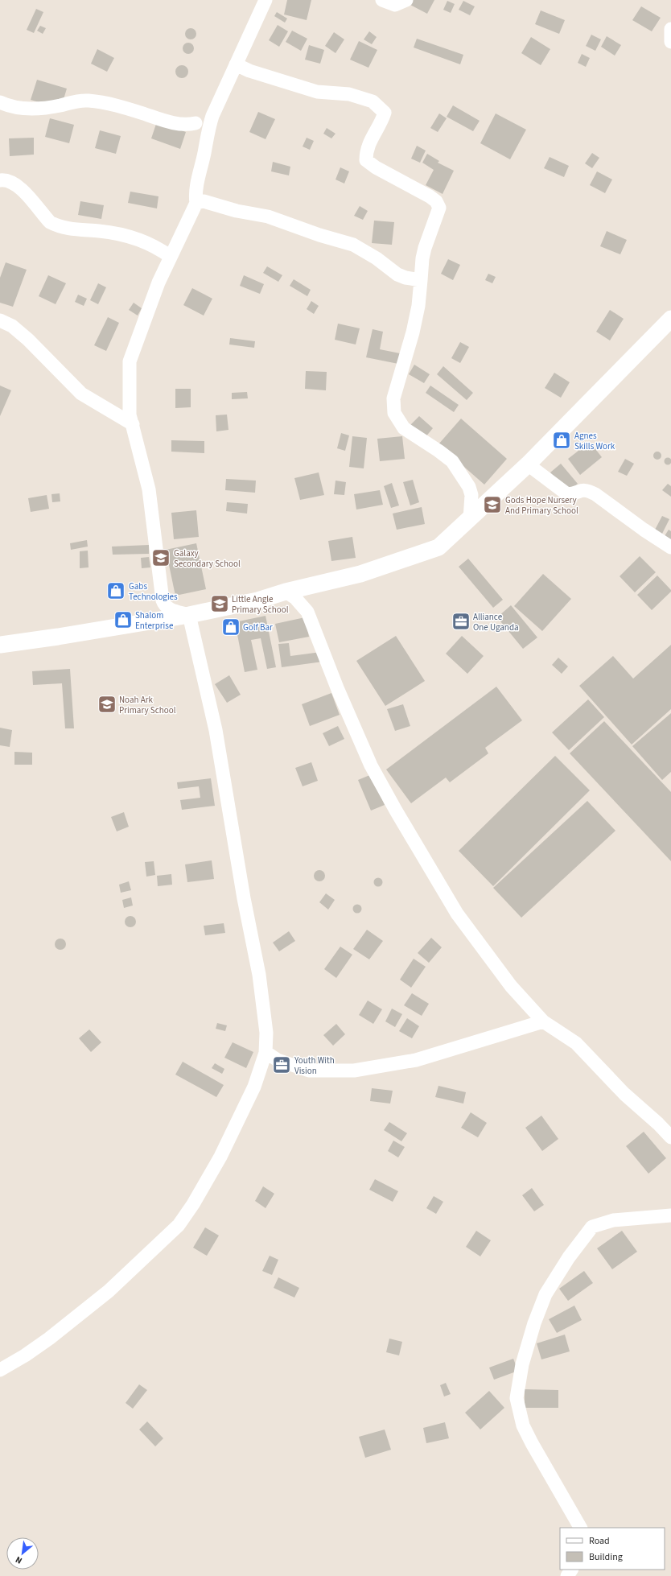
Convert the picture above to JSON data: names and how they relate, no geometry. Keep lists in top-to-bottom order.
{
  "places": {
    "shop": [
      "Agnes Skills Work",
      "Gabs Technologies",
      "Shalom Enterprise",
      "Golf Bar"
    ],
    "school or university": [
      "Gods Hope Nursery And Primary School",
      "Galaxy Secondary School",
      "Little Angle Primary School",
      "Noah Ark Primary School"
    ],
    "office": ["Alliance One Uganda", "Youth With Vision"]
  },
  "legend": ["Road", "Building"],
  "north": "bottom left"
}
